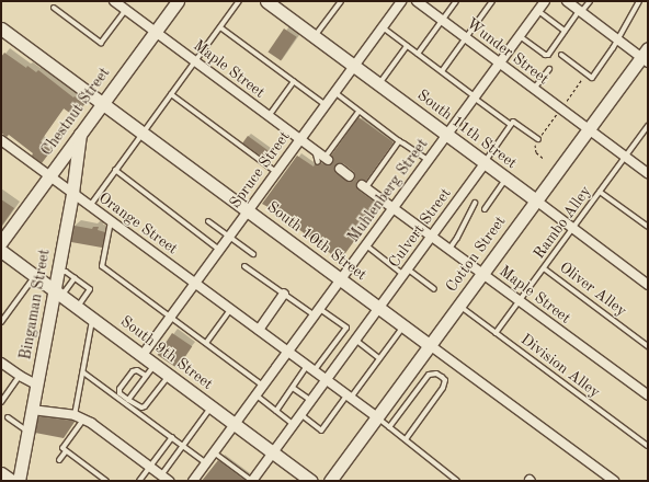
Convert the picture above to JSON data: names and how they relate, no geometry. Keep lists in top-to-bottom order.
{
  "streets": {
    "street": [
      "Wunder Street",
      "Maple Street",
      "Chestnut Street",
      "South 11th Street",
      "Spruce Street",
      "Muhlenberg Street",
      "Orange Street",
      "Culvert Street",
      "South 10th Street",
      "Cotton Street",
      "Bingaman Street",
      "South 9th Street"
    ],
    "lane": ["Rambo Alley", "Oliver Alley", "Division Alley"]
  },
  "crossings": [
    ["Wunder Street", "Muhlenberg Street"],
    ["Wunder Street", "Rambo Alley"],
    ["Wunder Street", "Cotton Street"],
    ["Maple Street", "Chestnut Street"],
    ["Maple Street", "Spruce Street"],
    ["Maple Street", "Muhlenberg Street"],
    ["Maple Street", "Rambo Alley"],
    ["Maple Street", "Culvert Street"],
    ["Maple Street", "Cotton Street"],
    ["Chestnut Street", "Orange Street"],
    ["Chestnut Street", "South 10th Street"],
    ["Chestnut Street", "Bingaman Street"],
    ["South 11th Street", "Spruce Street"],
    ["South 11th Street", "Muhlenberg Street"],
    ["South 11th Street", "Rambo Alley"],
    ["South 11th Street", "Culvert Street"],
    ["South 11th Street", "Cotton Street"],
    ["Spruce Street", "Orange Street"],
    ["Spruce Street", "South 10th Street"],
    ["Spruce Street", "South 9th Street"],
    ["Muhlenberg Street", "Orange Street"],
    ["Muhlenberg Street", "South 10th Street"],
    ["Muhlenberg Street", "South 9th Street"],
    ["Rambo Alley", "Oliver Alley"],
    ["Rambo Alley", "Division Alley"],
    ["Orange Street", "Culvert Street"],
    ["Orange Street", "Cotton Street"],
    ["Orange Street", "Bingaman Street"],
    ["Culvert Street", "South 10th Street"],
    ["Culvert Street", "South 9th Street"],
    ["South 10th Street", "Cotton Street"],
    ["Cotton Street", "Division Alley"],
    ["Bingaman Street", "South 9th Street"]
  ]
}
